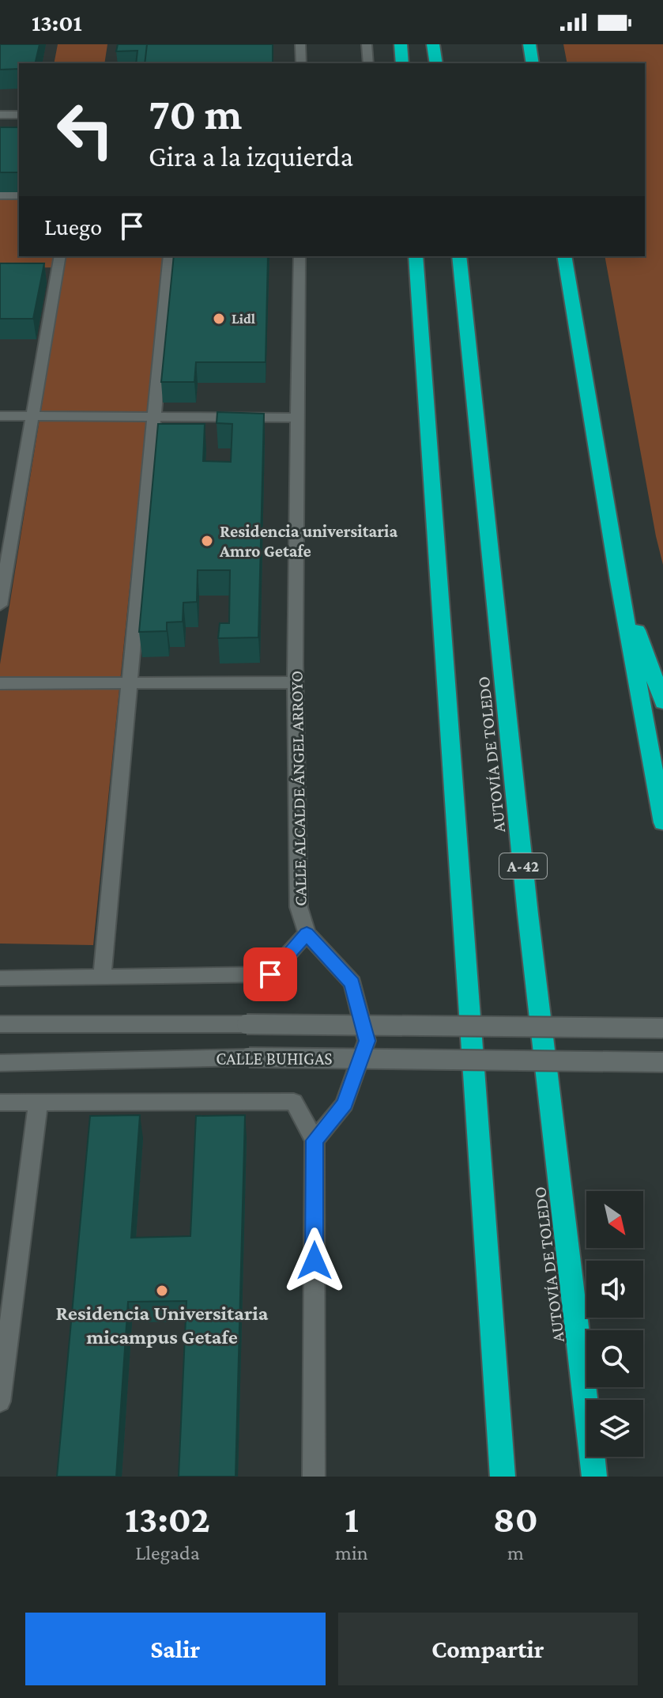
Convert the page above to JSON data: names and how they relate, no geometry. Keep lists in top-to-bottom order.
{
  "streets": {
    "highway": ["AUTOVÍA DE TOLEDO", "A-42"],
    "street": ["CALLE ALCALDE ÁNGEL ARROYO", "CALLE BUHIGAS"]
  },
  "places": ["Lidl", "Residencia universitaria Amro Getafe", "Residencia Universitaria micampus Getafe"],
  "north": "bottom right",
  "page": {
    "status": "13:01",
    "turn": ["70 m", "Gira a la izquierda"],
    "then": "Luego",
    "eta": [
      "13:02",
      "Llegada",
      "1",
      "min",
      "80",
      "m"
    ],
    "buttons": ["Salir", "Compartir"]
  }
}
